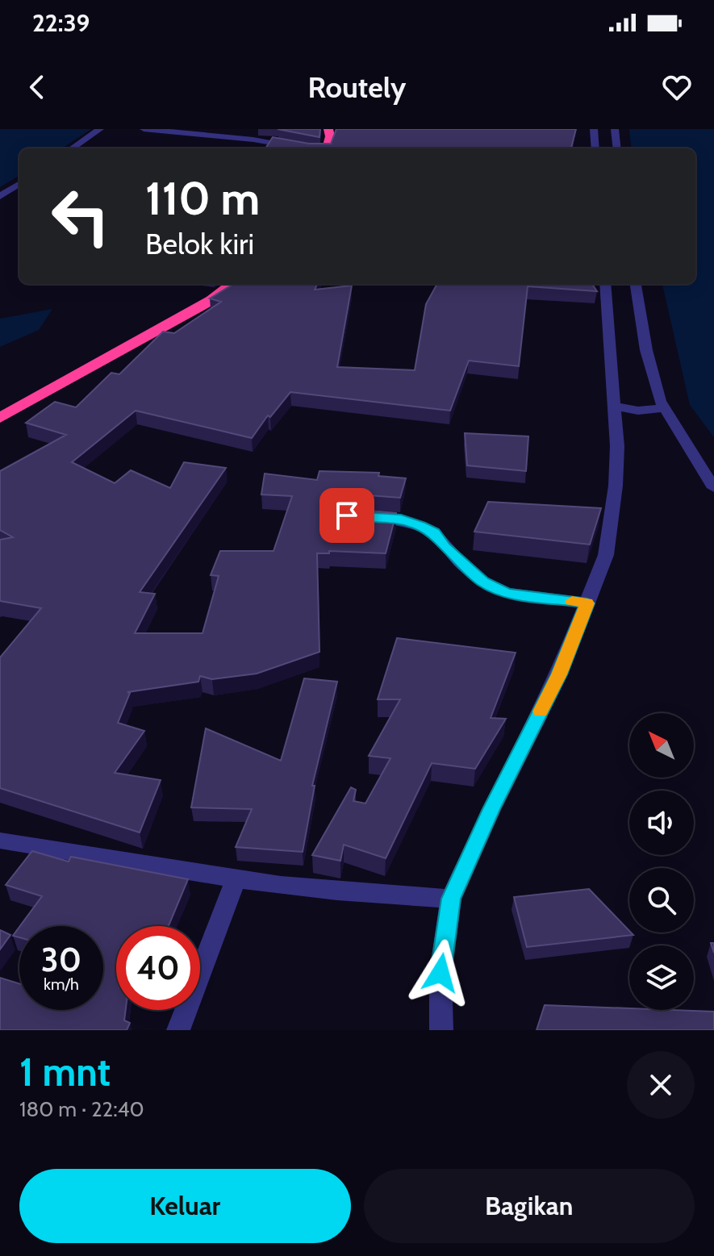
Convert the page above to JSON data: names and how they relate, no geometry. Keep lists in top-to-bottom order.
{
  "north": "top left",
  "page": {
    "status": "22:39",
    "header": "Routely",
    "turn": ["110 m", "Belok kiri"],
    "speed": "30 km/h",
    "limit": "40",
    "heading": ["1 mnt", "180 m · 22:40"],
    "buttons": ["Keluar", "Bagikan"]
  }
}
